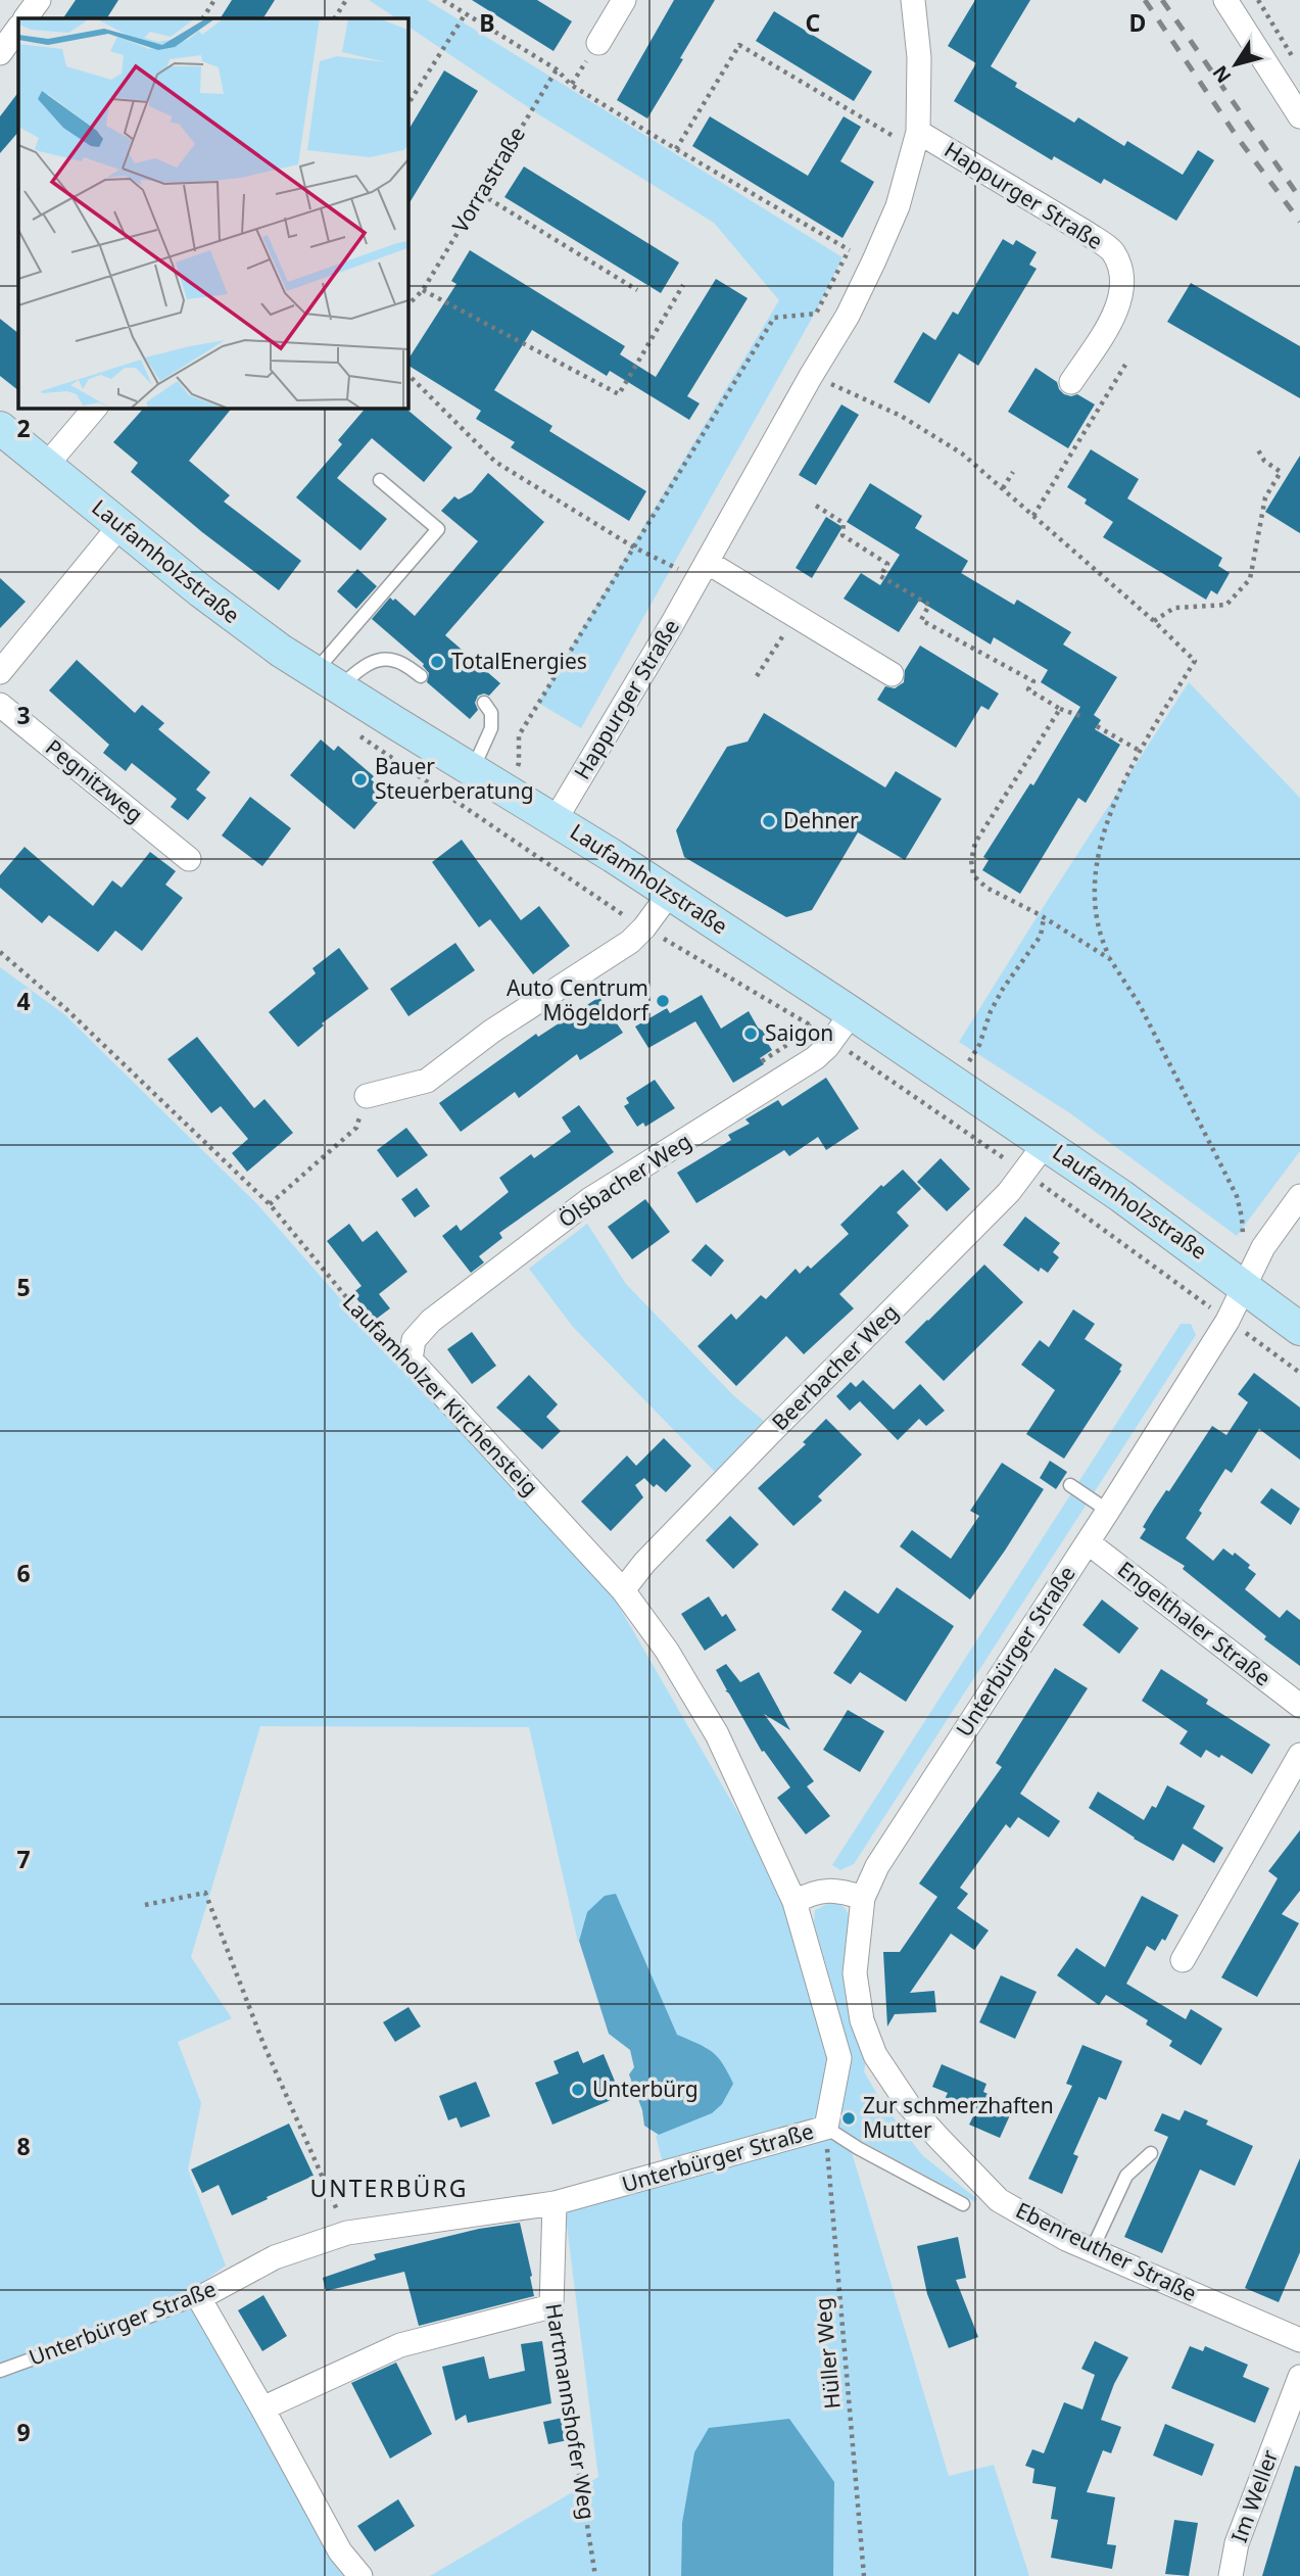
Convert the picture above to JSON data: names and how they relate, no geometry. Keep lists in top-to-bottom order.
{
  "streets": {
    "main road": ["Laufamholzstraße"],
    "street": [
      "Happurger Straße",
      "Pegnitzweg",
      "Ölsbacher Weg",
      "Beerbacher Weg",
      "Laufamholzer Kirchensteig",
      "Engelthaler Straße",
      "Unterbürger Straße",
      "Ebenreuther Straße",
      "Hartmannshofer Weg",
      "Im Weller"
    ],
    "path": ["Vorrastraße", "Hüller Weg"]
  },
  "crossings": [
    ["Happurger Straße", "Laufamholzstraße"],
    ["Laufamholzstraße", "Ölsbacher Weg"],
    ["Laufamholzstraße", "Beerbacher Weg"],
    ["Laufamholzstraße", "Unterbürger Straße"],
    ["Ölsbacher Weg", "Laufamholzer Kirchensteig"],
    ["Beerbacher Weg", "Laufamholzer Kirchensteig"],
    ["Laufamholzer Kirchensteig", "Unterbürger Straße"],
    ["Engelthaler Straße", "Unterbürger Straße"],
    ["Unterbürger Straße", "Ebenreuther Straße"],
    ["Unterbürger Straße", "Hüller Weg"],
    ["Unterbürger Straße", "Hartmannshofer Weg"]
  ],
  "districts": ["UNTERBÜRG"],
  "places": [
    "TotalEnergies",
    "Bauer Steuerberatung",
    "Dehner",
    "Auto Centrum Mögeldorf",
    "Saigon",
    "Unterbürg",
    "Zur schmerzhaften Mutter"
  ],
  "north": "bottom left",
  "grid": {
    "columns": ["B", "C", "D"],
    "rows": [
      "2",
      "3",
      "4",
      "5",
      "6",
      "7",
      "8",
      "9"
    ]
  }
}
